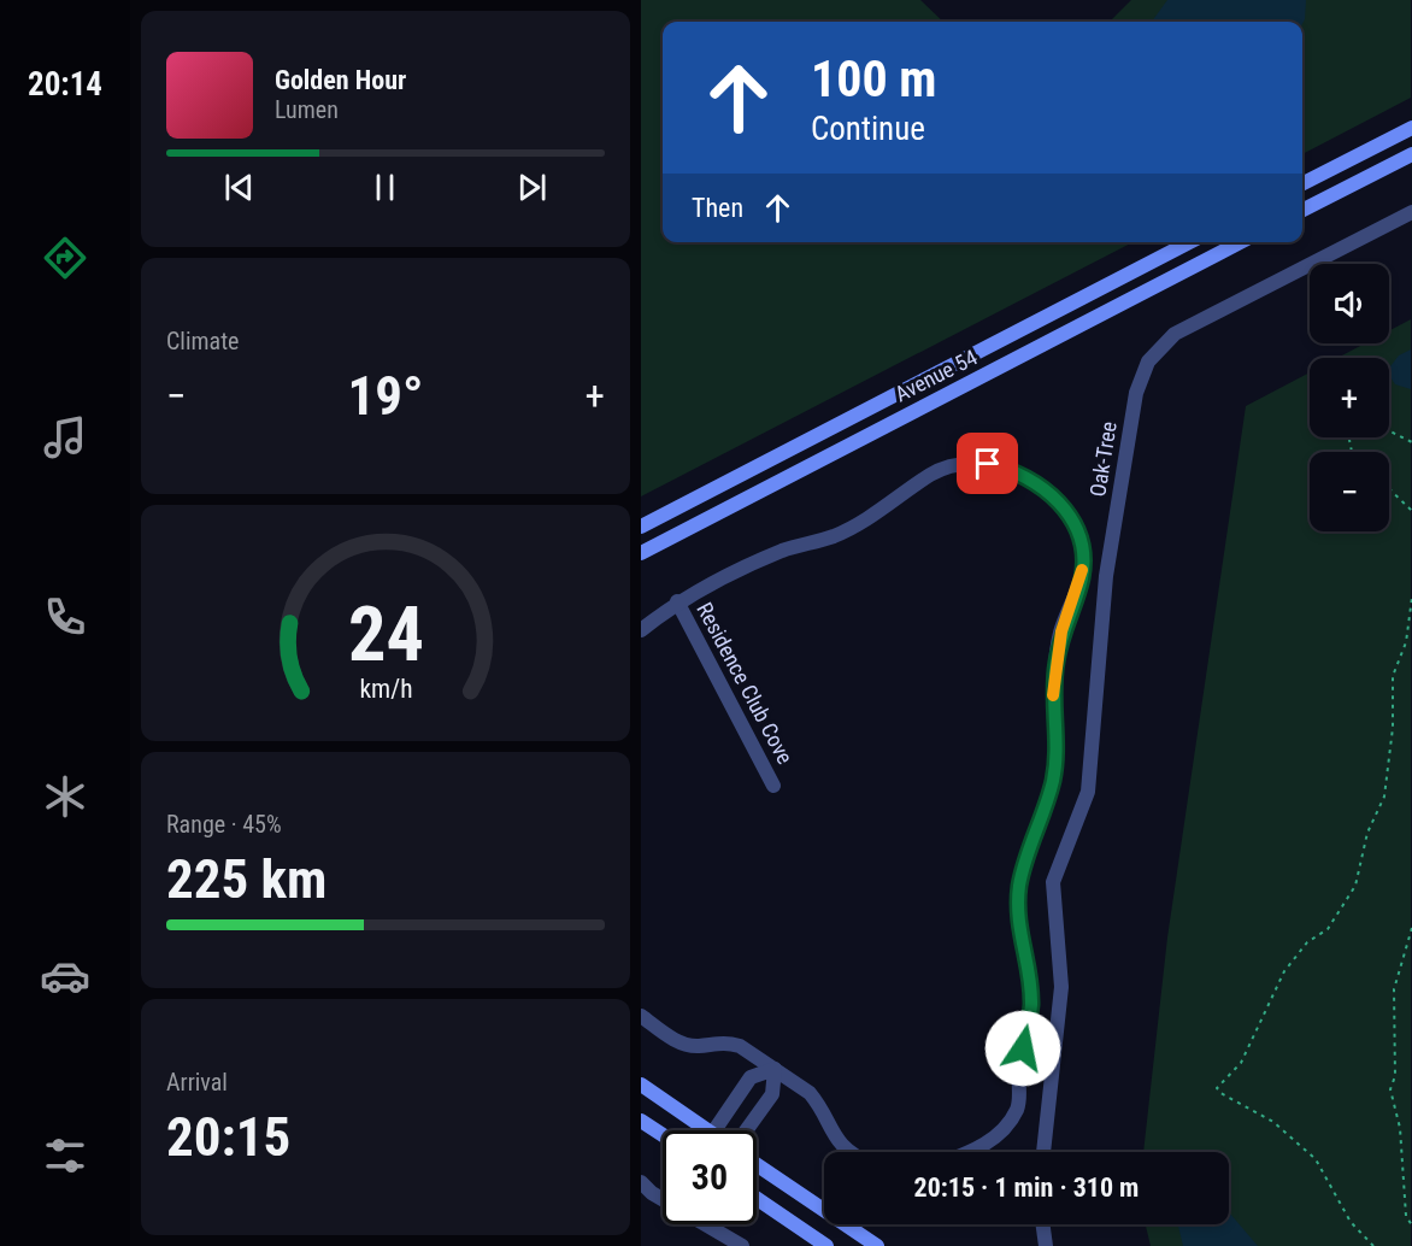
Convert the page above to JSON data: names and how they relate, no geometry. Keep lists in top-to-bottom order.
{
  "streets": {
    "street": ["Avenue 54", "Oak-Tree", "Residence Club Cove"]
  },
  "page": {
    "tabs": "20:14",
    "turn": ["100 m", "Continue"],
    "song": ["Golden Hour", "Lumen"],
    "then": "Then",
    "tile": [
      "Climate",
      ["Range · 45%", "225 km"],
      ["Arrival", "20:15"]
    ],
    "map_buttons": ["+", "−"],
    "heat": ["−", "19°", "+"],
    "limit": "30",
    "trip": "20:15 · 1 min · 310 m",
    "gauge": ["24", "km/h"]
  }
}
